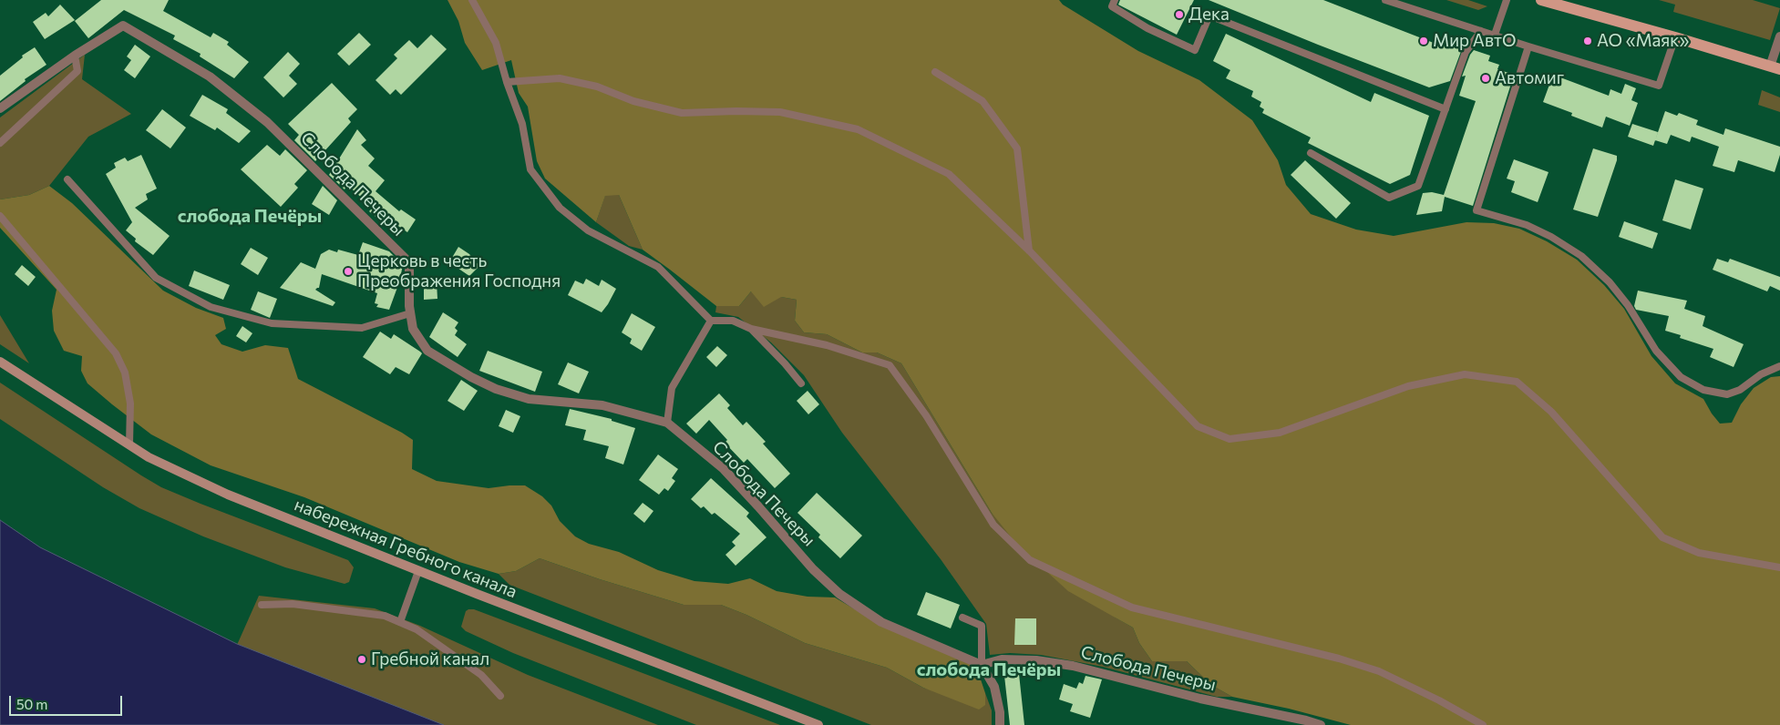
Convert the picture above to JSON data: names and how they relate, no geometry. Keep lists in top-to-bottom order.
{
  "streets": {
    "street": ["Слобода Печеры", "набережная Гребного канала"]
  },
  "districts": ["слобода Печёры", "слобода Печёры"],
  "places": [
    "Дека",
    "Мир АвтО",
    "АО «Маяк»",
    "Автомиг",
    "Церковь в честь Преображения Господня",
    "Гребной канал"
  ],
  "scale_bar": "50 m"
}
